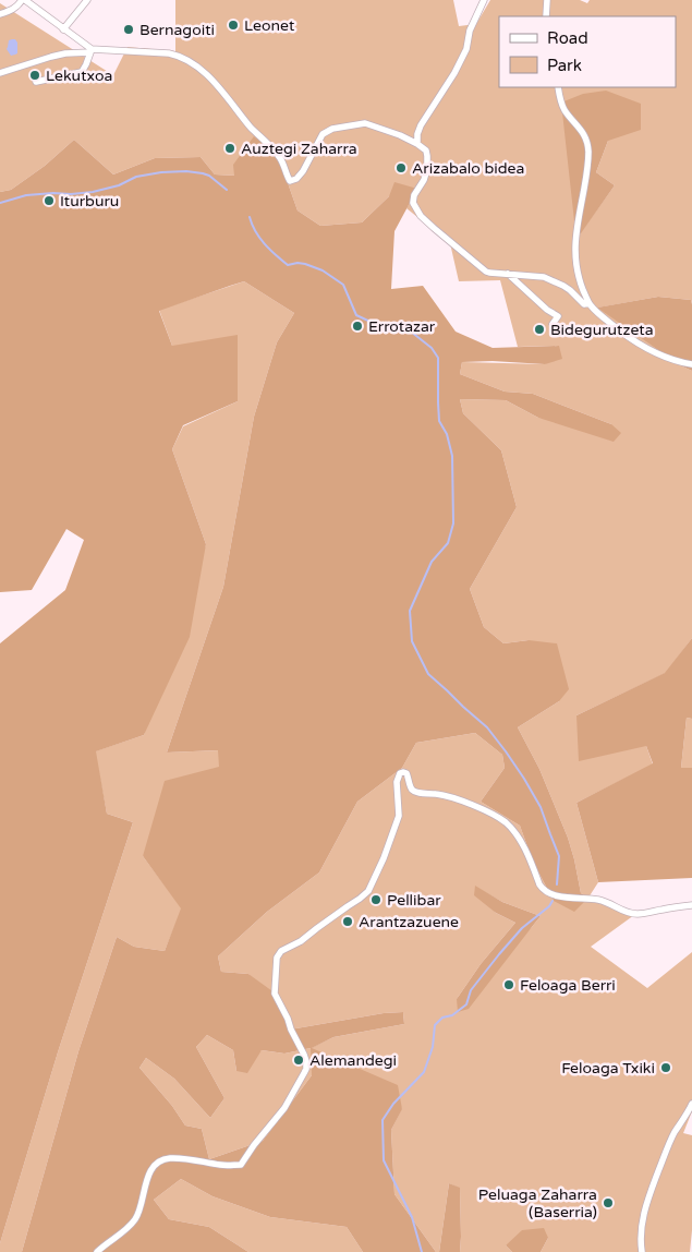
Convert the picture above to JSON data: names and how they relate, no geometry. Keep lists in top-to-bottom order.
{
  "places": [
    "Leonet",
    "Bernagoiti",
    "Lekutxoa",
    "Auztegi Zaharra",
    "Arizabalo bidea",
    "Iturburu",
    "Errotazar",
    "Bidegurutzeta",
    "Pellibar",
    "Arantzazuene",
    "Feloaga Berri",
    "Alemandegi",
    "Feloaga Txiki",
    "Peluaga Zaharra (Baserria)"
  ],
  "legend": ["Road", "Park"]
}
